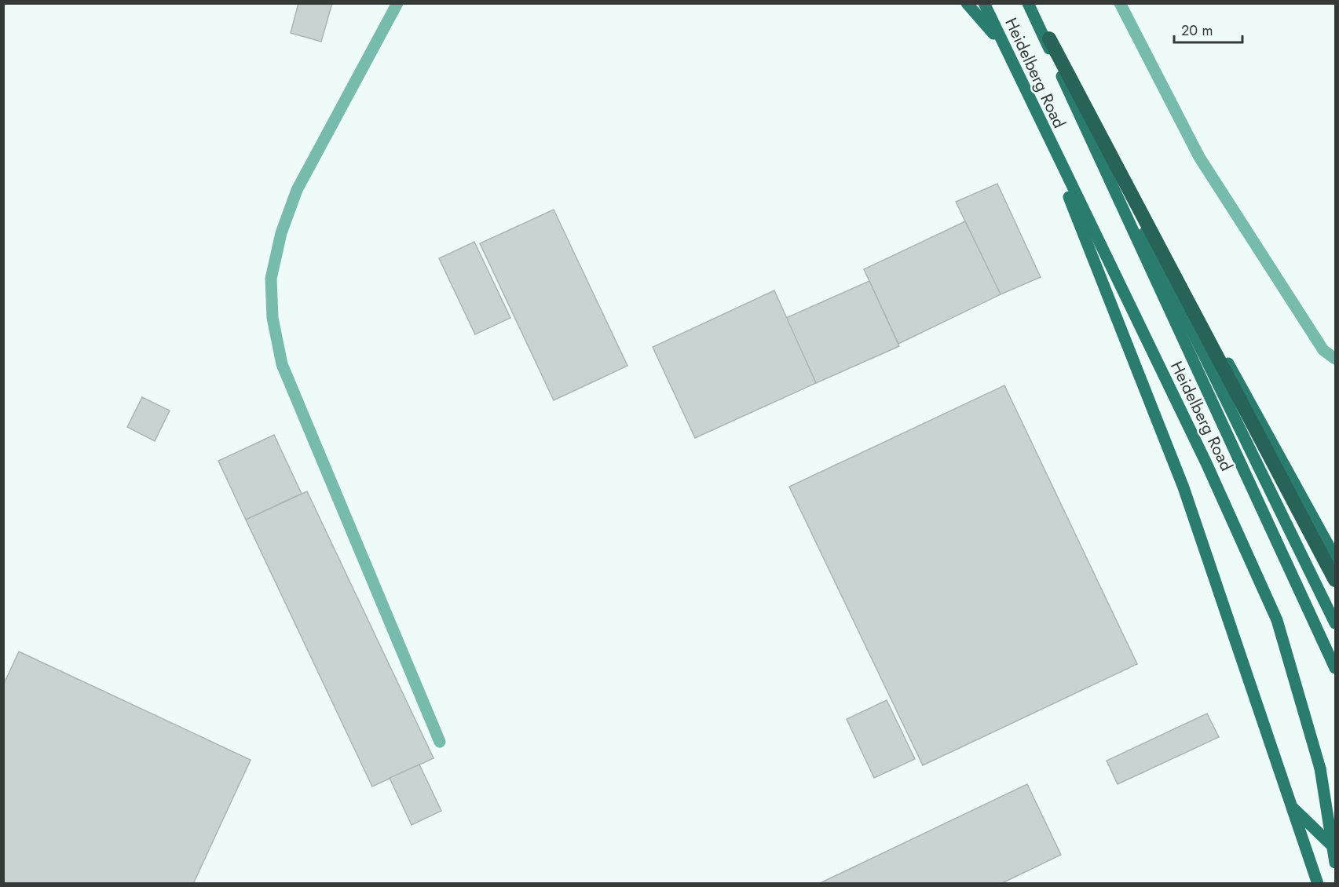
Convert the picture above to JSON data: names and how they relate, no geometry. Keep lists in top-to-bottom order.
{
  "streets": {
    "main road": ["Heidelberg Road"]
  },
  "scale_bar": "20 m"
}
